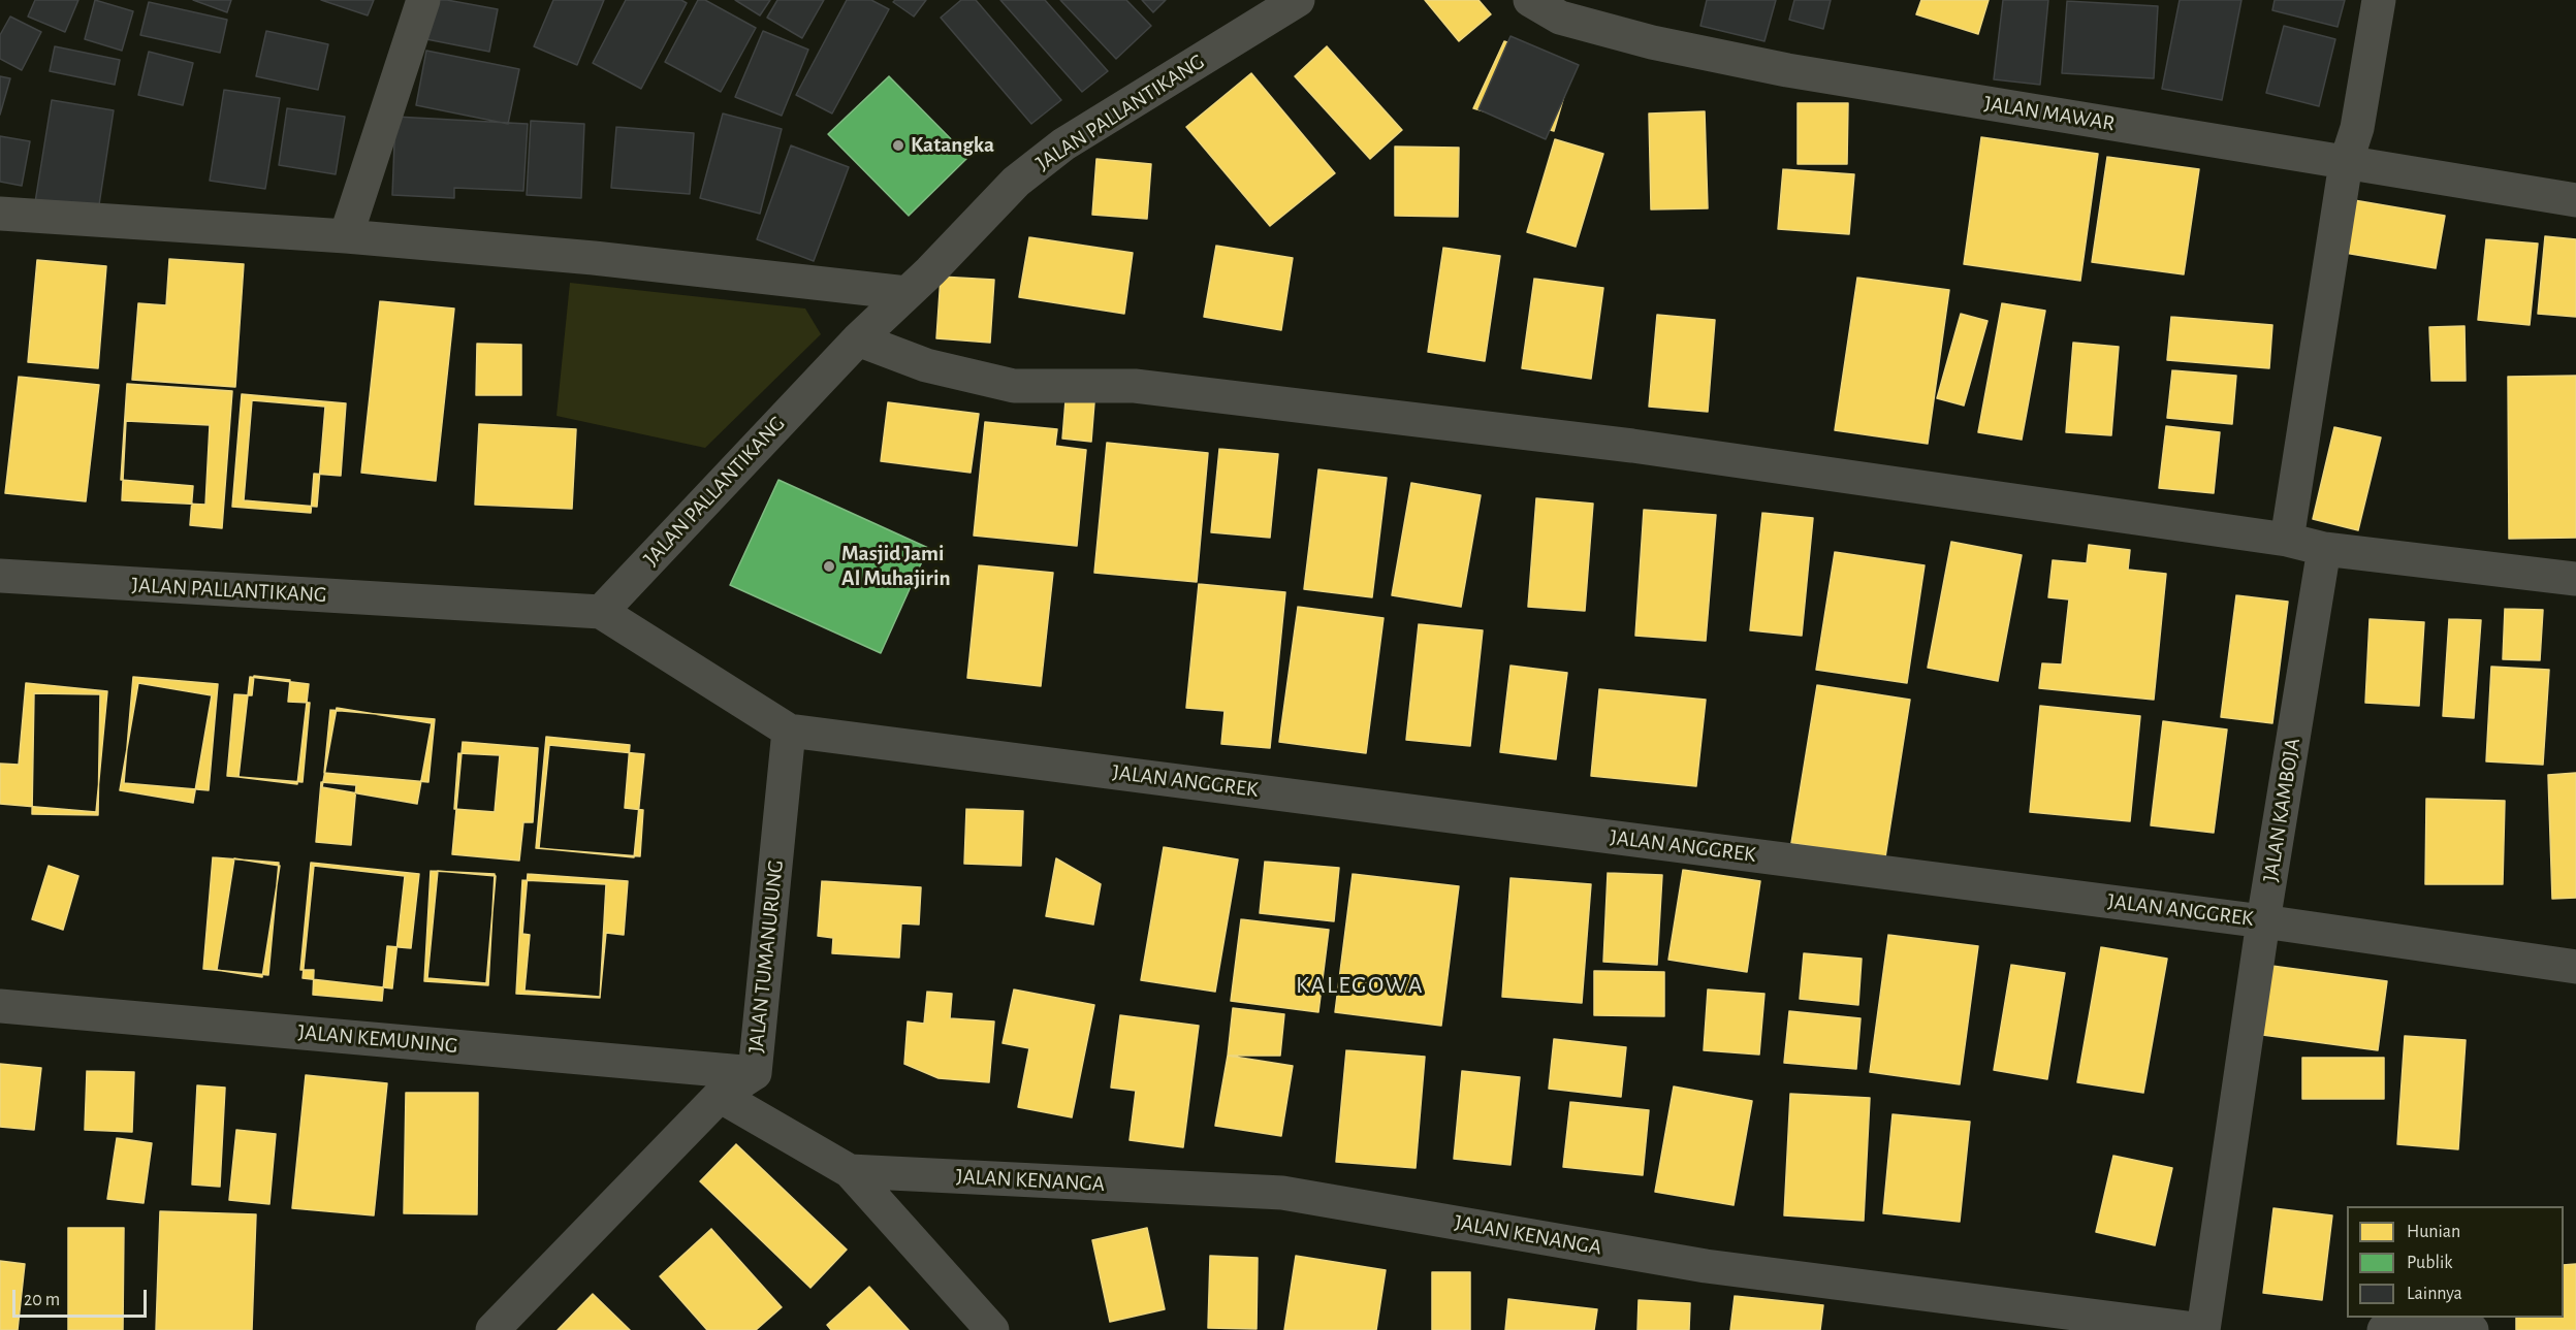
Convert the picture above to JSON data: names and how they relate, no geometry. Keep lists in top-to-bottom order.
{
  "streets": {
    "street": [
      "JALAN PALLANTIKANG",
      "JALAN MAWAR",
      "JALAN ANGGREK",
      "JALAN KAMBOJA",
      "JALAN TUMANURUNG",
      "JALAN KEMUNING",
      "JALAN KENANGA"
    ]
  },
  "crossings": [
    ["JALAN ANGGREK", "JALAN KAMBOJA"],
    ["JALAN ANGGREK", "JALAN TUMANURUNG"],
    ["JALAN KAMBOJA", "JALAN KENANGA"],
    ["JALAN TUMANURUNG", "JALAN KEMUNING"]
  ],
  "districts": ["KALEGOWA"],
  "places": ["Katangka", "Masjid Jami Al Muhajirin"],
  "legend": ["Hunian", "Publik", "Lainnya"],
  "scale_bar": "20 m"
}
